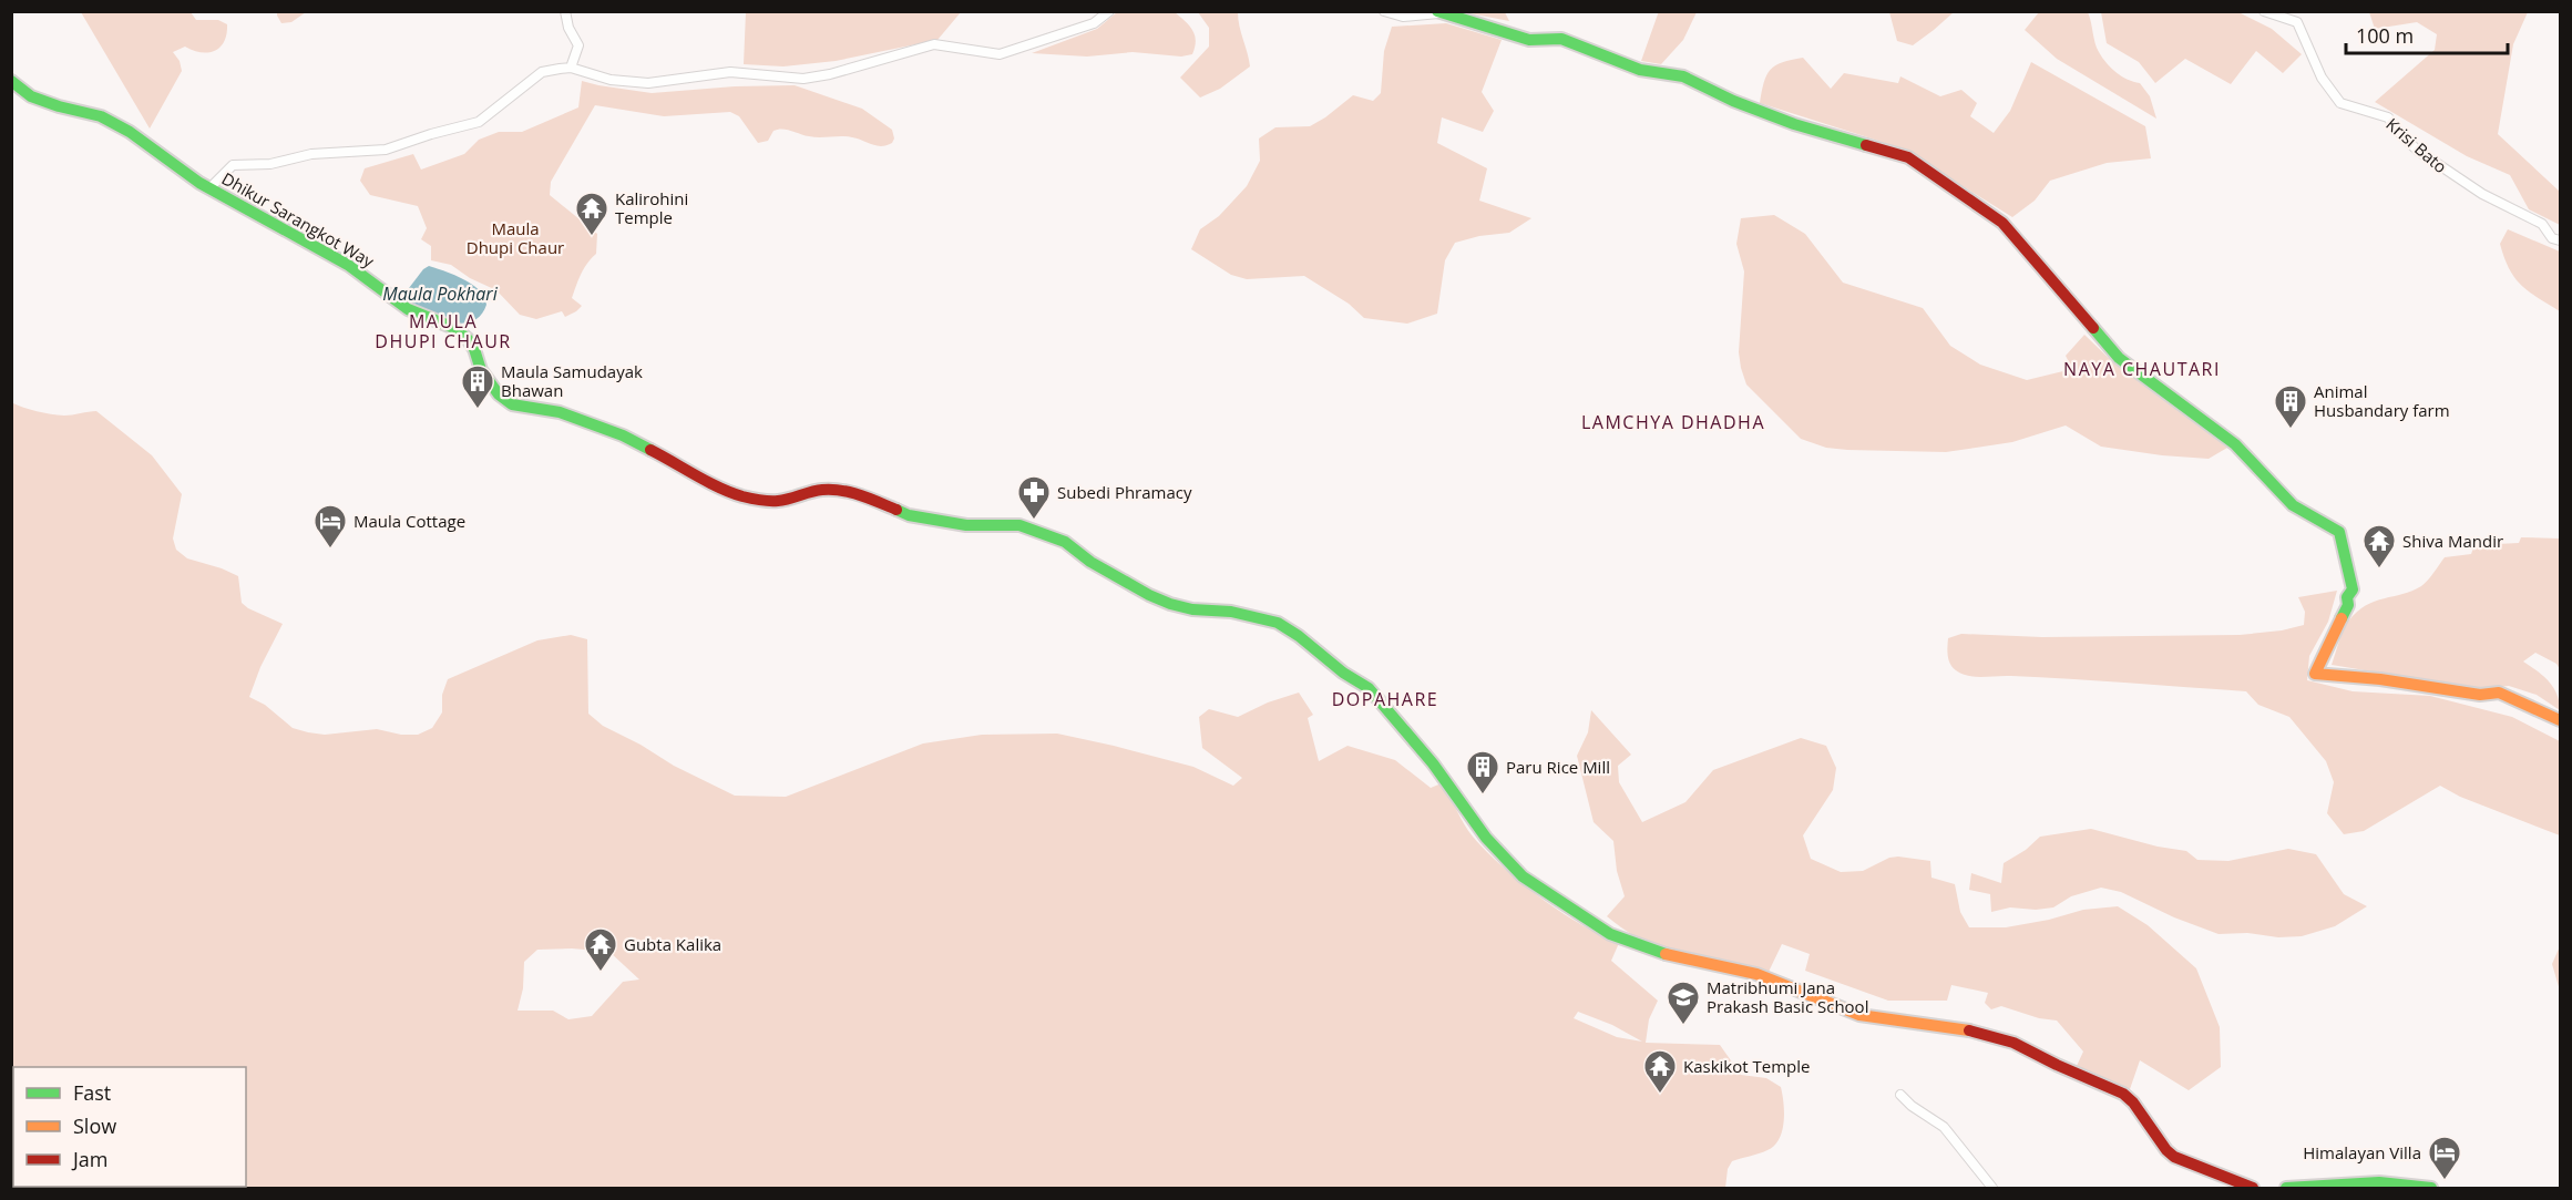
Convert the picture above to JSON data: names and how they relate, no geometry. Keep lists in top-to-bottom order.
{
  "streets": {
    "street": ["Krisi Bato", "Dhikur Sarangkot Way"]
  },
  "districts": [
    "MAULA DHUPI CHAUR",
    "NAYA CHAUTARI",
    "LAMCHYA DHADHA",
    "DOPAHARE"
  ],
  "water": ["Maula Pokhari"],
  "parks": ["Maula Dhupi Chaur"],
  "places": {
    "temple": [
      "Kalirohini Temple",
      "Shiva Mandir",
      "Gubta Kalika",
      "Kaskikot Temple"
    ],
    "building": ["Maula Samudayak Bhawan", "Animal Husbandary farm", "Paru Rice Mill"],
    "pharmacy": ["Subedi Phramacy"],
    "hotel": ["Maula Cottage", "Himalayan Villa"],
    "school or university": ["Matribhumi Jana Prakash Basic School"]
  },
  "legend": ["Fast", "Slow", "Jam"],
  "scale_bar": "100 m"
}
